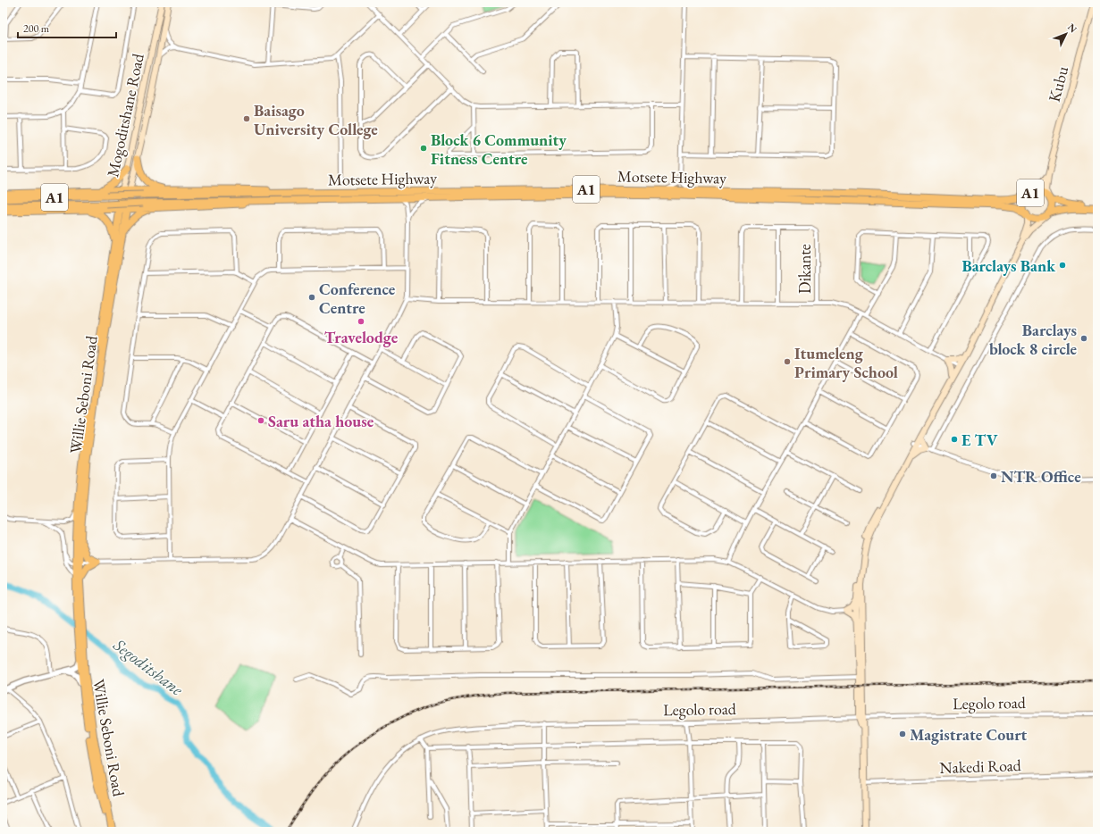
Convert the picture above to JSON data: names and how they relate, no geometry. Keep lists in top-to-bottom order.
{
  "streets": {
    "main road": [
      "Kubu",
      "Mogoditshane Road",
      "Motsete Highway",
      "A1",
      "Willie Seboni Road"
    ],
    "street": ["Dikante", "Legolo road", "Nakedi Road"]
  },
  "crossings": [
    ["Kubu", "Motsete Highway"],
    ["Kubu", "A1"],
    ["Mogoditshane Road", "Willie Seboni Road"],
    ["Motsete Highway", "A1"]
  ],
  "water": ["Segoditshane"],
  "places": [
    "Baisago University College",
    "Block 6 Community Fitness Centre",
    "Barclays Bank",
    "Conference Centre",
    "Travelodge",
    "Barclays block 8 circle",
    "Itumeleng Primary School",
    "Saru atha house",
    "E TV",
    "NTR Office",
    "Magistrate Court"
  ],
  "scale_bar": "200 m",
  "north": "top right"
}
